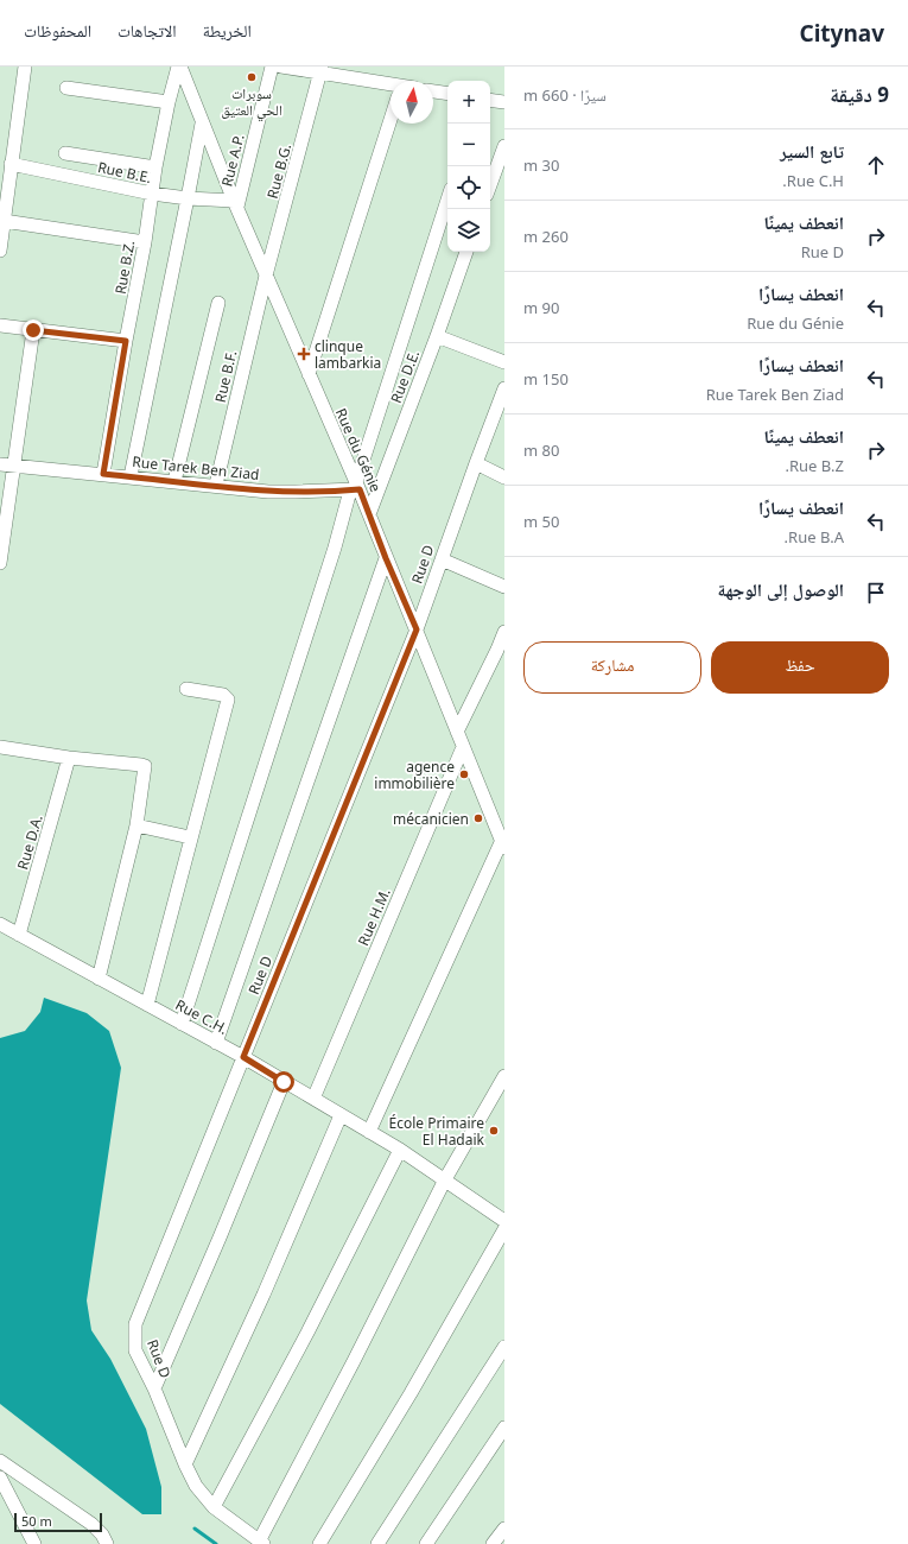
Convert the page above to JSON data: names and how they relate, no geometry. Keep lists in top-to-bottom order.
{
  "streets": {
    "street": [
      "Rue A.P.",
      "Rue B.G.",
      "Rue B.E.",
      "Rue B.Z.",
      "Rue B.F.",
      "Rue D.E.",
      "Rue du Génie",
      "Rue Tarek Ben Ziad",
      "Rue D",
      "Rue D.A.",
      "Rue H.M.",
      "Rue C.H."
    ]
  },
  "crossings": [
    ["Rue A.P.", "Rue B.E."],
    ["Rue A.P.", "Rue du Génie"],
    ["Rue B.G.", "Rue B.F."],
    ["Rue B.G.", "Rue du Génie"],
    ["Rue B.E.", "Rue B.Z."],
    ["Rue B.E.", "Rue du Génie"],
    ["Rue B.Z.", "Rue du Génie"],
    ["Rue B.Z.", "Rue Tarek Ben Ziad"],
    ["Rue B.F.", "Rue du Génie"],
    ["Rue B.F.", "Rue Tarek Ben Ziad"],
    ["Rue D.E.", "Rue du Génie"],
    ["Rue du Génie", "Rue Tarek Ben Ziad"],
    ["Rue du Génie", "Rue D"],
    ["Rue du Génie", "Rue H.M."],
    ["Rue D", "Rue C.H."],
    ["Rue D.A.", "Rue C.H."],
    ["Rue H.M.", "Rue C.H."]
  ],
  "places": {
    "other": [
      "سوبرات الحي العتيق",
      "agence immobilière",
      "mécanicien",
      "École Primaire El Hadaik"
    ],
    "health": ["clinque lambarkia"]
  },
  "scale_bar": "50 m",
  "north": "top",
  "page": {
    "header": "Citynav",
    "nav": ["الخريطة", "الاتجاهات", "المحفوظات"],
    "heading": ["9 دقيقة", "سيرًا · 660 m"],
    "map_buttons": ["+", "−"],
    "list": [
      ["تابع السير", "Rue C.H.", "30 m"],
      ["انعطف يمينًا", "Rue D", "260 m"],
      ["انعطف يسارًا", "Rue du Génie", "90 m"],
      ["انعطف يسارًا", "Rue Tarek Ben Ziad", "150 m"],
      ["انعطف يمينًا", "Rue B.Z.", "80 m"],
      ["انعطف يسارًا", "Rue B.A.", "50 m"],
      "الوصول إلى الوجهة"
    ],
    "buttons": ["حفظ", "مشاركة"],
    "scale": "50 m"
  }
}
